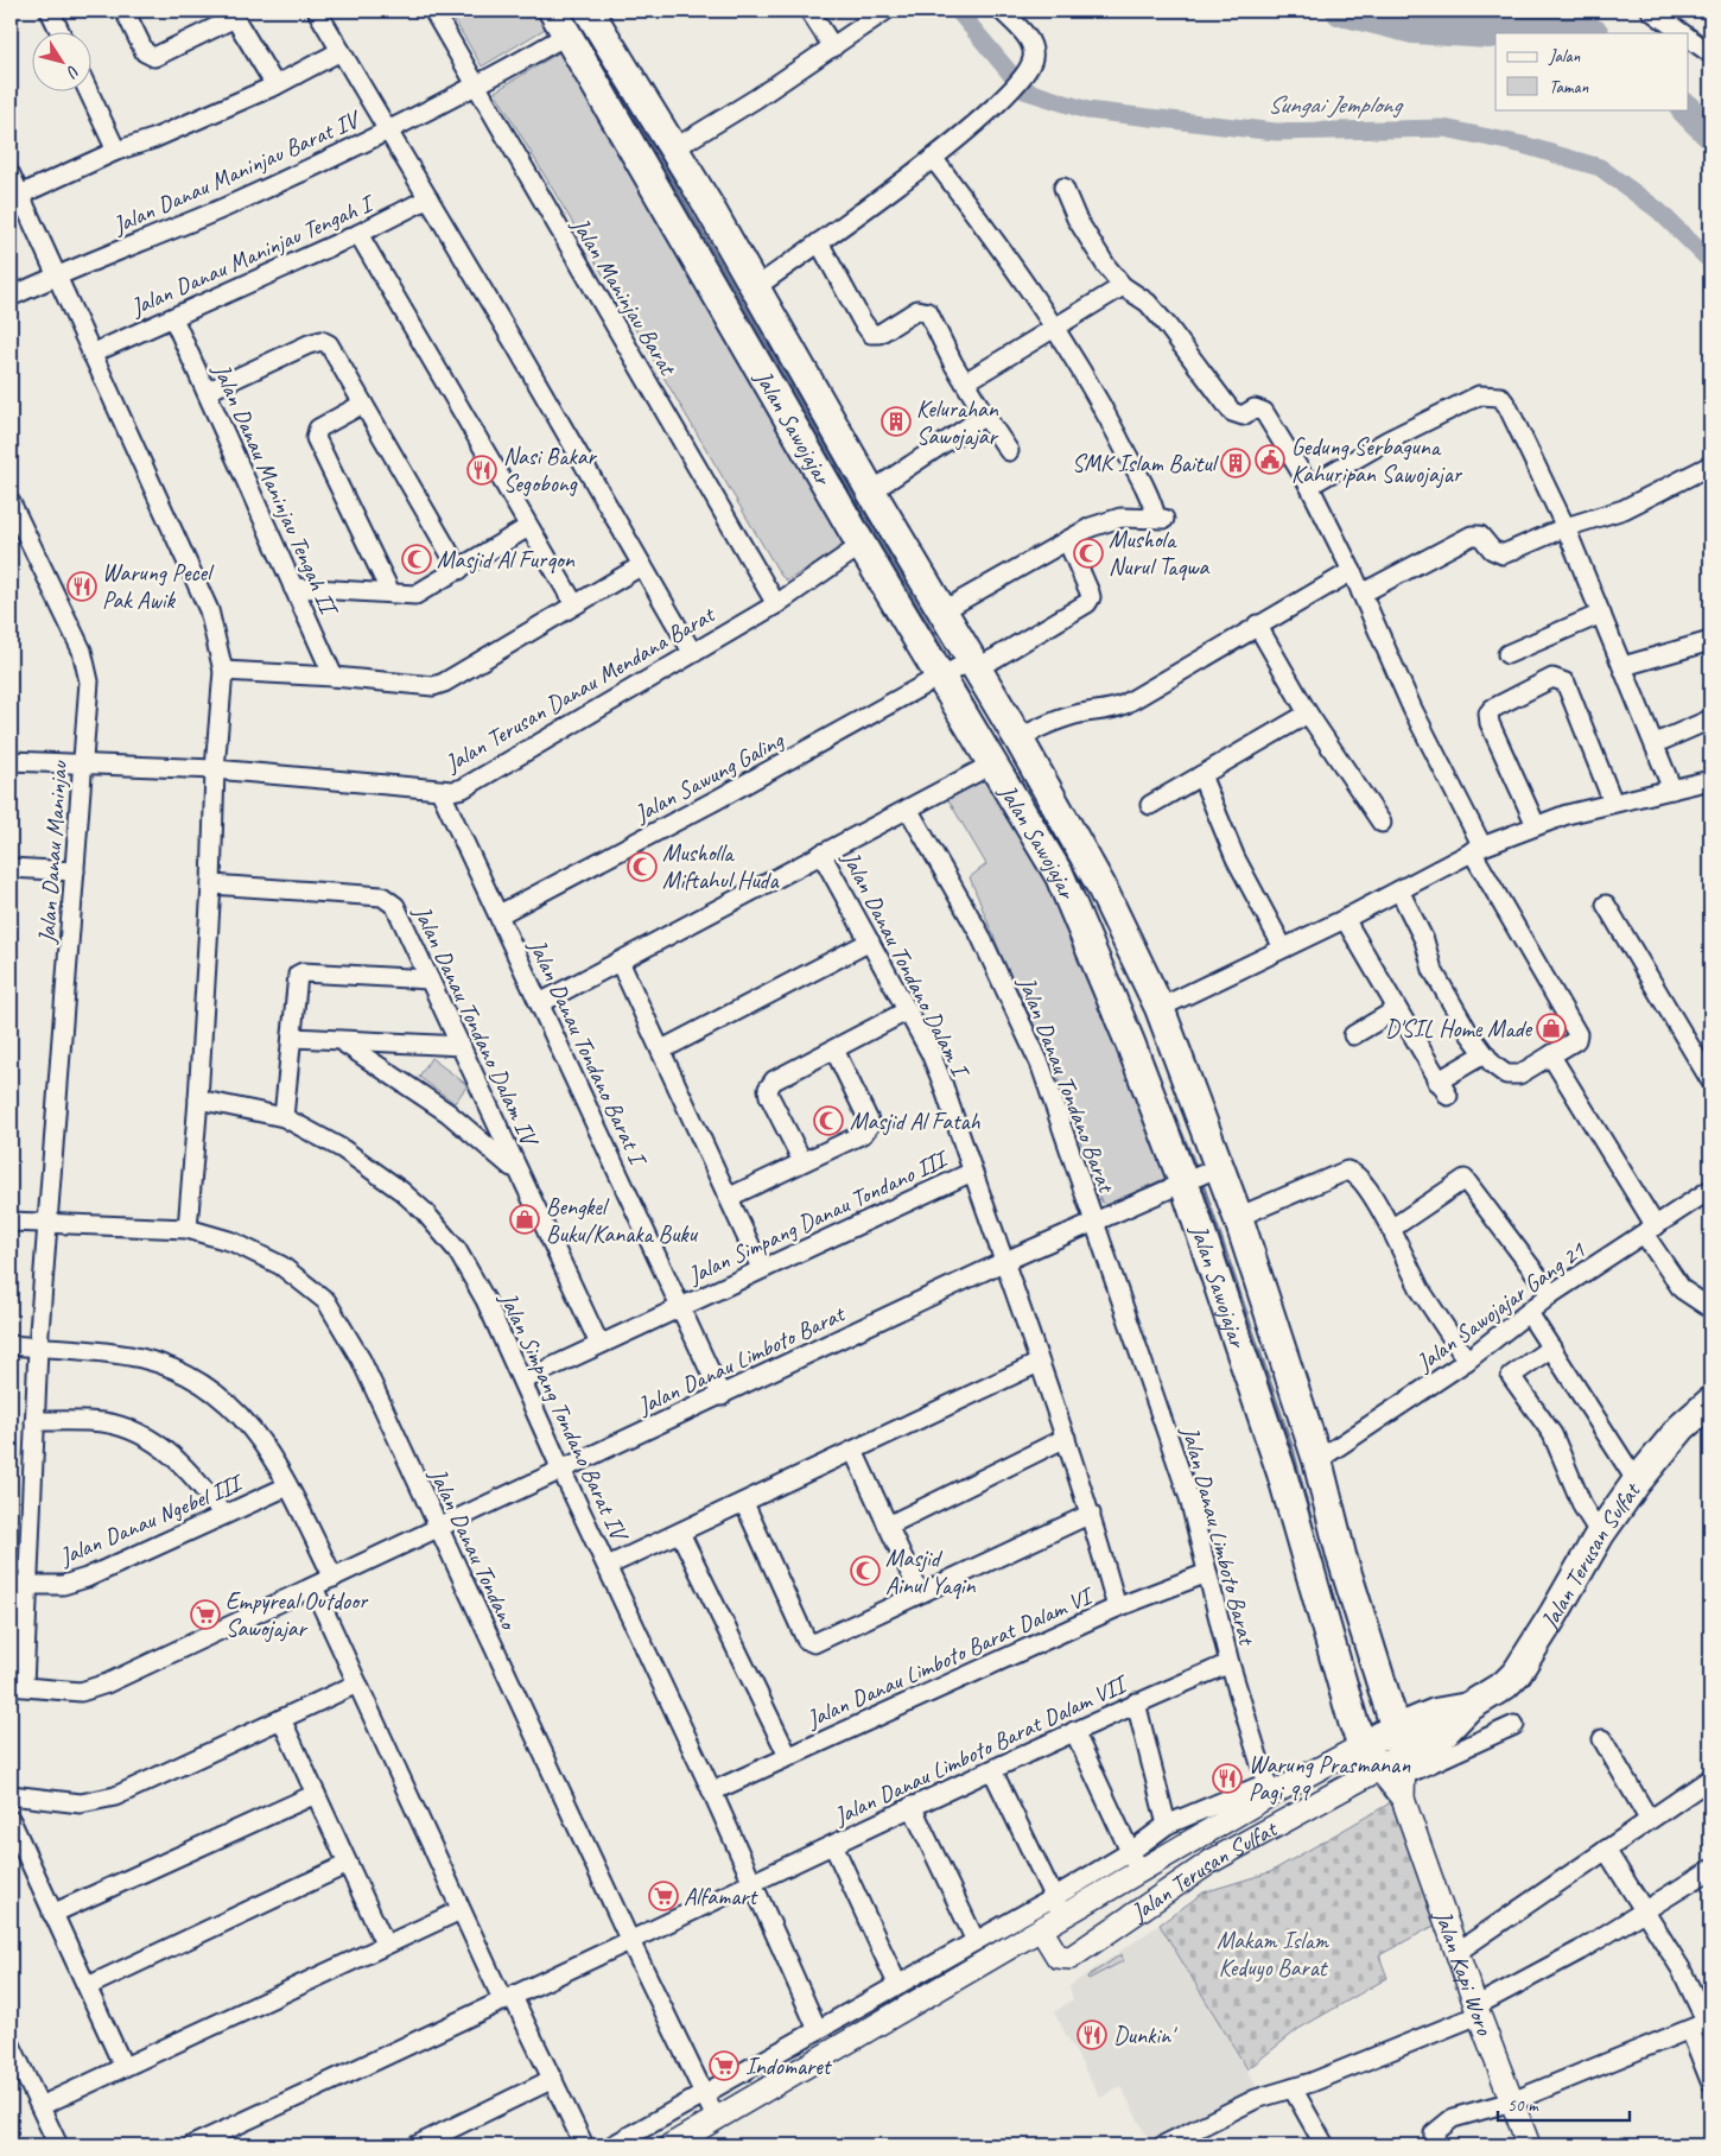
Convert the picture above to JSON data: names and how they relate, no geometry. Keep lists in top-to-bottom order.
{
  "streets": {
    "main road": ["Jalan Sawojajar", "Jalan Terusan Sulfat", "Jalan Kapi Woro"],
    "street": [
      "Jalan Danau Maninjau Barat IV",
      "Jalan Danau Maninjau Tengah I",
      "Jalan Maninjau Barat",
      "Jalan Danau Maninjau Tengah II",
      "Jalan Terusan Danau Mendana Barat",
      "Jalan Sawung Galing",
      "Jalan Danau Maninjau",
      "Jalan Danau Tondano Dalam I",
      "Jalan Danau Tondano Dalam IV",
      "Jalan Danau Tondano Barat I",
      "Jalan Danau Tondano Barat",
      "Jalan Simpang Danau Tondano III",
      "Jalan Sawojajar Gang 21",
      "Jalan Danau Limboto Barat",
      "Jalan Simpang Tondano Barat IV",
      "Jalan Danau Ngebel III",
      "Jalan Danau Tondano",
      "Jalan Danau Limboto Barat Dalam VI",
      "Jalan Danau Limboto Barat Dalam VII"
    ]
  },
  "crossings": [
    ["Jalan Danau Maninjau Barat IV", "Jalan Maninjau Barat"],
    ["Jalan Danau Maninjau Barat IV", "Jalan Sawojajar"],
    ["Jalan Danau Maninjau Tengah I", "Jalan Danau Maninjau Tengah II"],
    ["Jalan Maninjau Barat", "Jalan Terusan Danau Mendana Barat"],
    ["Jalan Sawojajar", "Jalan Terusan Danau Mendana Barat"],
    ["Jalan Sawojajar", "Jalan Sawung Galing"],
    ["Jalan Sawojajar", "Jalan Sawojajar Gang 21"],
    ["Jalan Sawojajar", "Jalan Danau Limboto Barat"],
    ["Jalan Sawojajar", "Jalan Terusan Sulfat"],
    ["Jalan Sawojajar", "Jalan Kapi Woro"],
    ["Jalan Terusan Danau Mendana Barat", "Jalan Danau Maninjau"],
    ["Jalan Terusan Danau Mendana Barat", "Jalan Danau Tondano Barat I"],
    ["Jalan Sawung Galing", "Jalan Danau Tondano Barat I"],
    ["Jalan Danau Maninjau", "Jalan Danau Limboto Barat"],
    ["Jalan Danau Maninjau", "Jalan Danau Ngebel III"],
    ["Jalan Danau Maninjau", "Jalan Danau Tondano"],
    ["Jalan Danau Tondano Dalam I", "Jalan Simpang Danau Tondano III"],
    ["Jalan Danau Tondano Dalam I", "Jalan Danau Limboto Barat"],
    ["Jalan Danau Tondano Dalam IV", "Jalan Simpang Danau Tondano III"],
    ["Jalan Danau Tondano Barat I", "Jalan Simpang Danau Tondano III"],
    ["Jalan Danau Tondano Barat I", "Jalan Danau Limboto Barat"],
    ["Jalan Danau Tondano Barat", "Jalan Danau Limboto Barat"],
    ["Jalan Simpang Danau Tondano III", "Jalan Simpang Tondano Barat IV"],
    ["Jalan Danau Limboto Barat", "Jalan Simpang Tondano Barat IV"],
    ["Jalan Danau Limboto Barat", "Jalan Danau Tondano"],
    ["Jalan Danau Limboto Barat", "Jalan Terusan Sulfat"],
    ["Jalan Danau Limboto Barat", "Jalan Danau Limboto Barat Dalam VI"],
    ["Jalan Danau Limboto Barat", "Jalan Danau Limboto Barat Dalam VII"],
    ["Jalan Simpang Tondano Barat IV", "Jalan Terusan Sulfat"],
    ["Jalan Simpang Tondano Barat IV", "Jalan Danau Limboto Barat Dalam VI"],
    ["Jalan Simpang Tondano Barat IV", "Jalan Danau Limboto Barat Dalam VII"],
    ["Jalan Danau Tondano", "Jalan Terusan Sulfat"],
    ["Jalan Danau Tondano", "Jalan Danau Limboto Barat Dalam VII"],
    ["Jalan Terusan Sulfat", "Jalan Kapi Woro"]
  ],
  "water": ["Sungai Jemplong"],
  "parks": ["Makam Islam Keduyo Barat"],
  "places": {
    "building": ["Kelurahan Sawojajar", "SMK Islam Baitul"],
    "public building": ["Gedung Serbaguna Kahuripan Sawojajar"],
    "restaurant": [
      "Nasi Bakar Segobong",
      "Warung Pecel Pak Awik",
      "Warung Prasmanan Pagi 99",
      "Dunkin'"
    ],
    "mosque": [
      "Mushola Nurul Taqwa",
      "Masjid Al Furqon",
      "Musholla Miftahul Huda",
      "Masjid Al Fatah",
      "Masjid Ainul Yaqin"
    ],
    "shop": ["D'SIL Home Made", "Bengkel Buku/Kanaka Buku"],
    "supermarket": ["Empyreal Outdoor Sawojajar", "Alfamart", "Indomaret"]
  },
  "legend": ["Jalan", "Taman"],
  "scale_bar": "50 m",
  "north": "bottom right"
}
